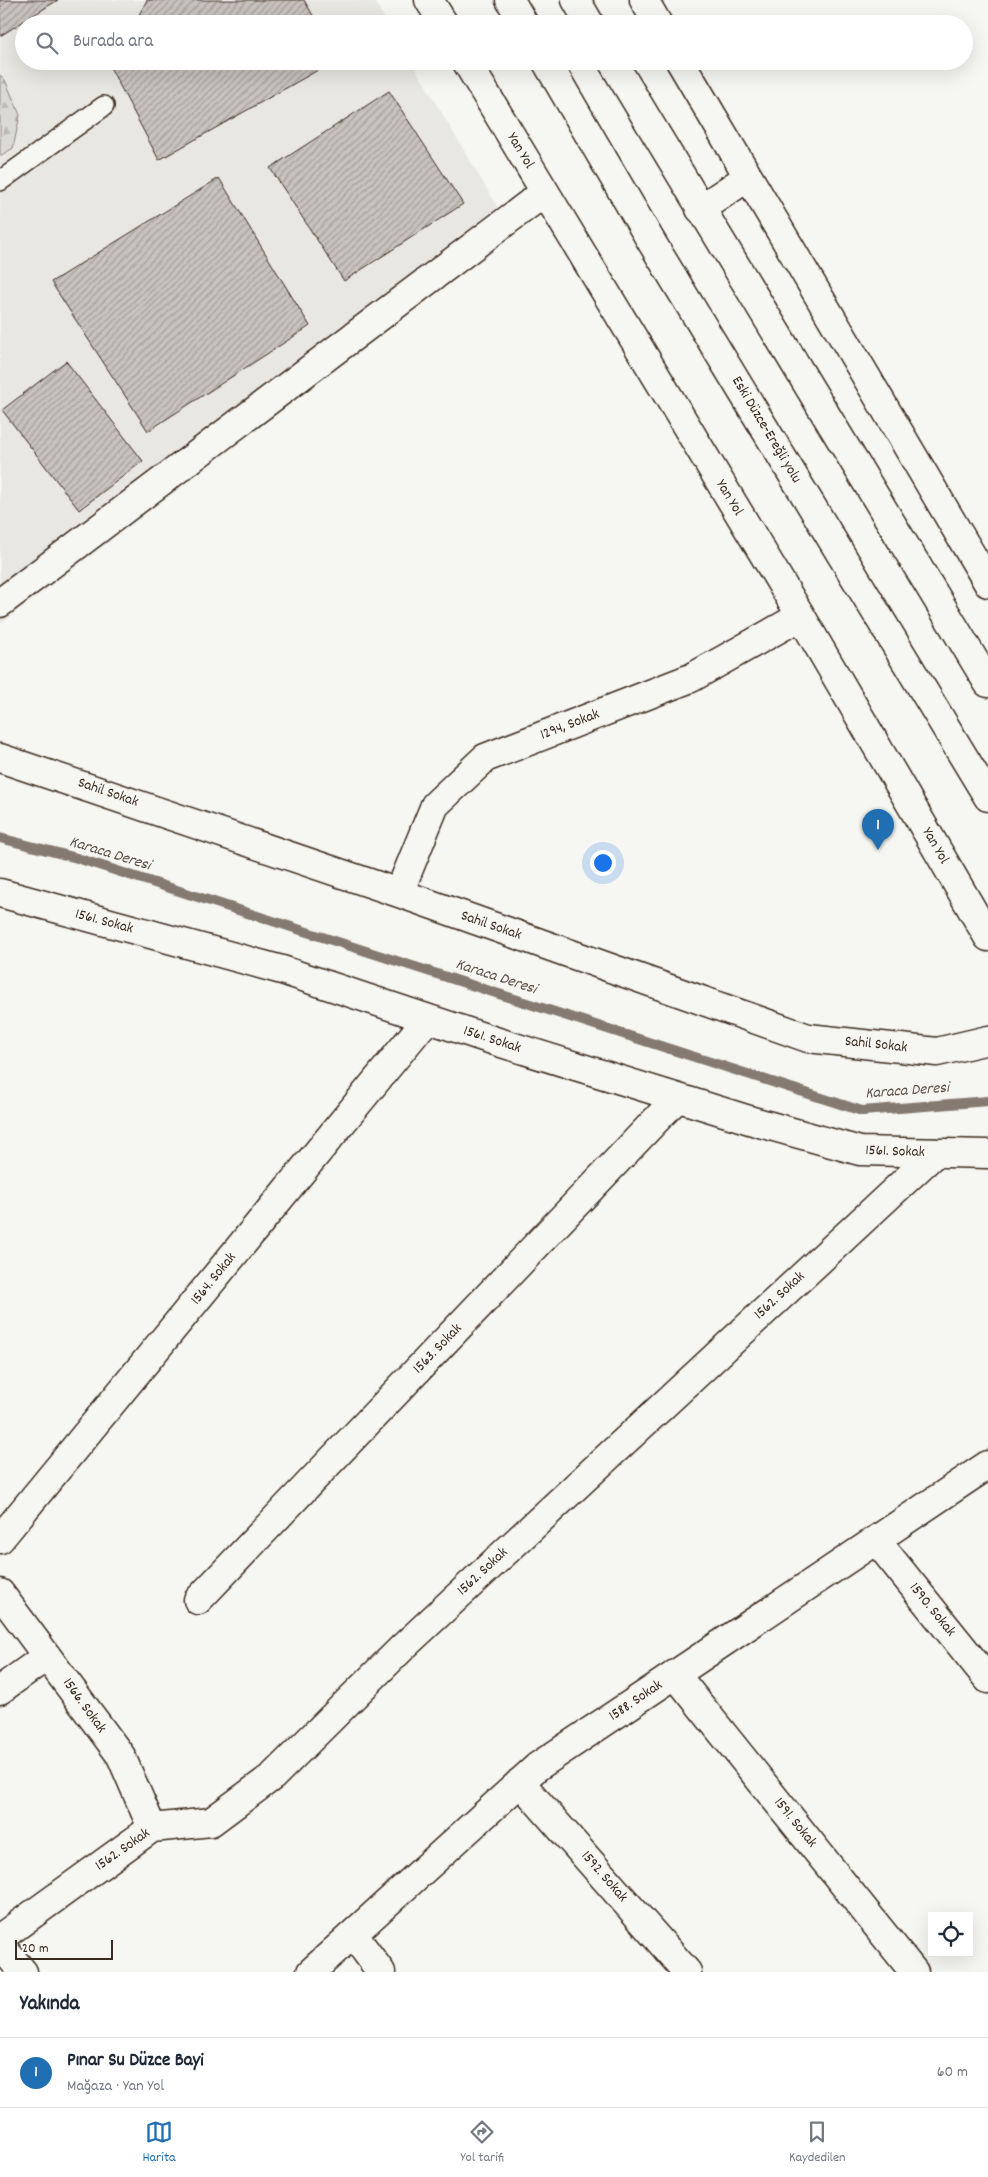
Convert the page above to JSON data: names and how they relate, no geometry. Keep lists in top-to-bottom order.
{
  "streets": {
    "street": [
      "Yan Yol",
      "Eski Düzce-Ereğli yolu",
      "1294, Sokak",
      "Sahil Sokak",
      "1561. Sokak",
      "1564. Sokak",
      "1562. Sokak",
      "1563. Sokak",
      "1590. Sokak",
      "1588. Sokak",
      "1566. Sokak",
      "1591. Sokak",
      "1592. Sokak"
    ]
  },
  "crossings": [
    ["Yan Yol", "1294, Sokak"],
    ["1294, Sokak", "Sahil Sokak"],
    ["1561. Sokak", "1564. Sokak"],
    ["1561. Sokak", "1562. Sokak"],
    ["1561. Sokak", "1563. Sokak"],
    ["1562. Sokak", "1566. Sokak"],
    ["1590. Sokak", "1588. Sokak"],
    ["1588. Sokak", "1591. Sokak"],
    ["1588. Sokak", "1592. Sokak"]
  ],
  "water": ["Karaca Deresi"],
  "scale_bar": "20 m",
  "page": {
    "search": "Burada ara",
    "pins": "1",
    "scale": "20 m",
    "heading": "Yakında",
    "list": [
      {
        "mark": "1",
        "name": "Pınar Su Düzce Bayi",
        "note": "Mağaza · Yan Yol",
        "value": "60 m"
      }
    ],
    "nav": ["Harita", "Yol tarifi", "Kaydedilen"]
  }
}
